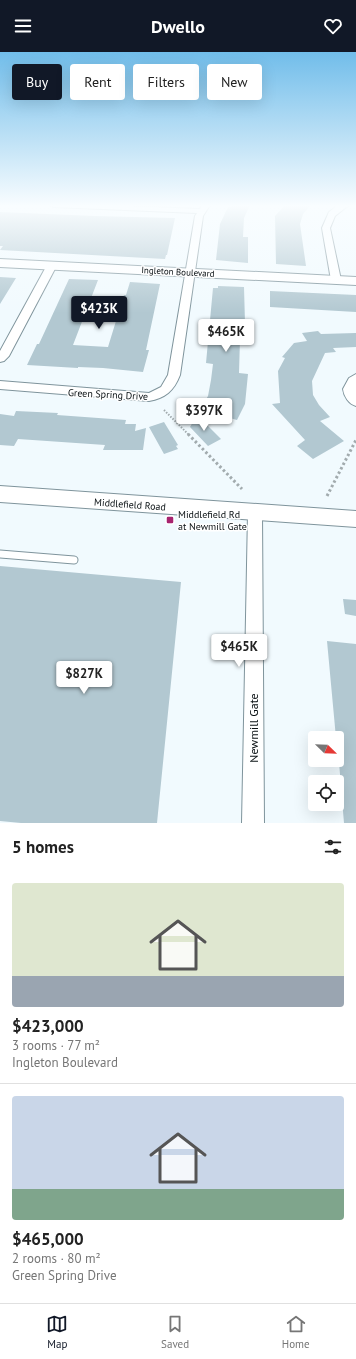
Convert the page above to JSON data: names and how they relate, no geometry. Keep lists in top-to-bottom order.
{
  "streets": {
    "street": [
      "Ingleton Boulevard",
      "Green Spring Drive",
      "Middlefield Road",
      "Newmill Gate"
    ]
  },
  "crossings": [
    ["Ingleton Boulevard", "Green Spring Drive"],
    ["Middlefield Road", "Newmill Gate"]
  ],
  "places": {
    "transit": ["Middlefield Rd at Newmill Gate"]
  },
  "north": "bottom right",
  "page": {
    "header": "Dwello",
    "chip": [
      "Buy",
      "Rent",
      "Filters",
      "New"
    ],
    "price": [
      "$423K",
      "$465K",
      "$397K",
      "$465K",
      "$827K"
    ],
    "heading": "5 homes",
    "list": [
      {
        "name": "$423,000",
        "note": "3 rooms · 77 m² · Ingleton Boulevard"
      },
      {
        "name": "$465,000",
        "note": "2 rooms · 80 m² · Green Spring Drive"
      }
    ],
    "tabs": ["Map", "Saved", "Home"]
  }
}
